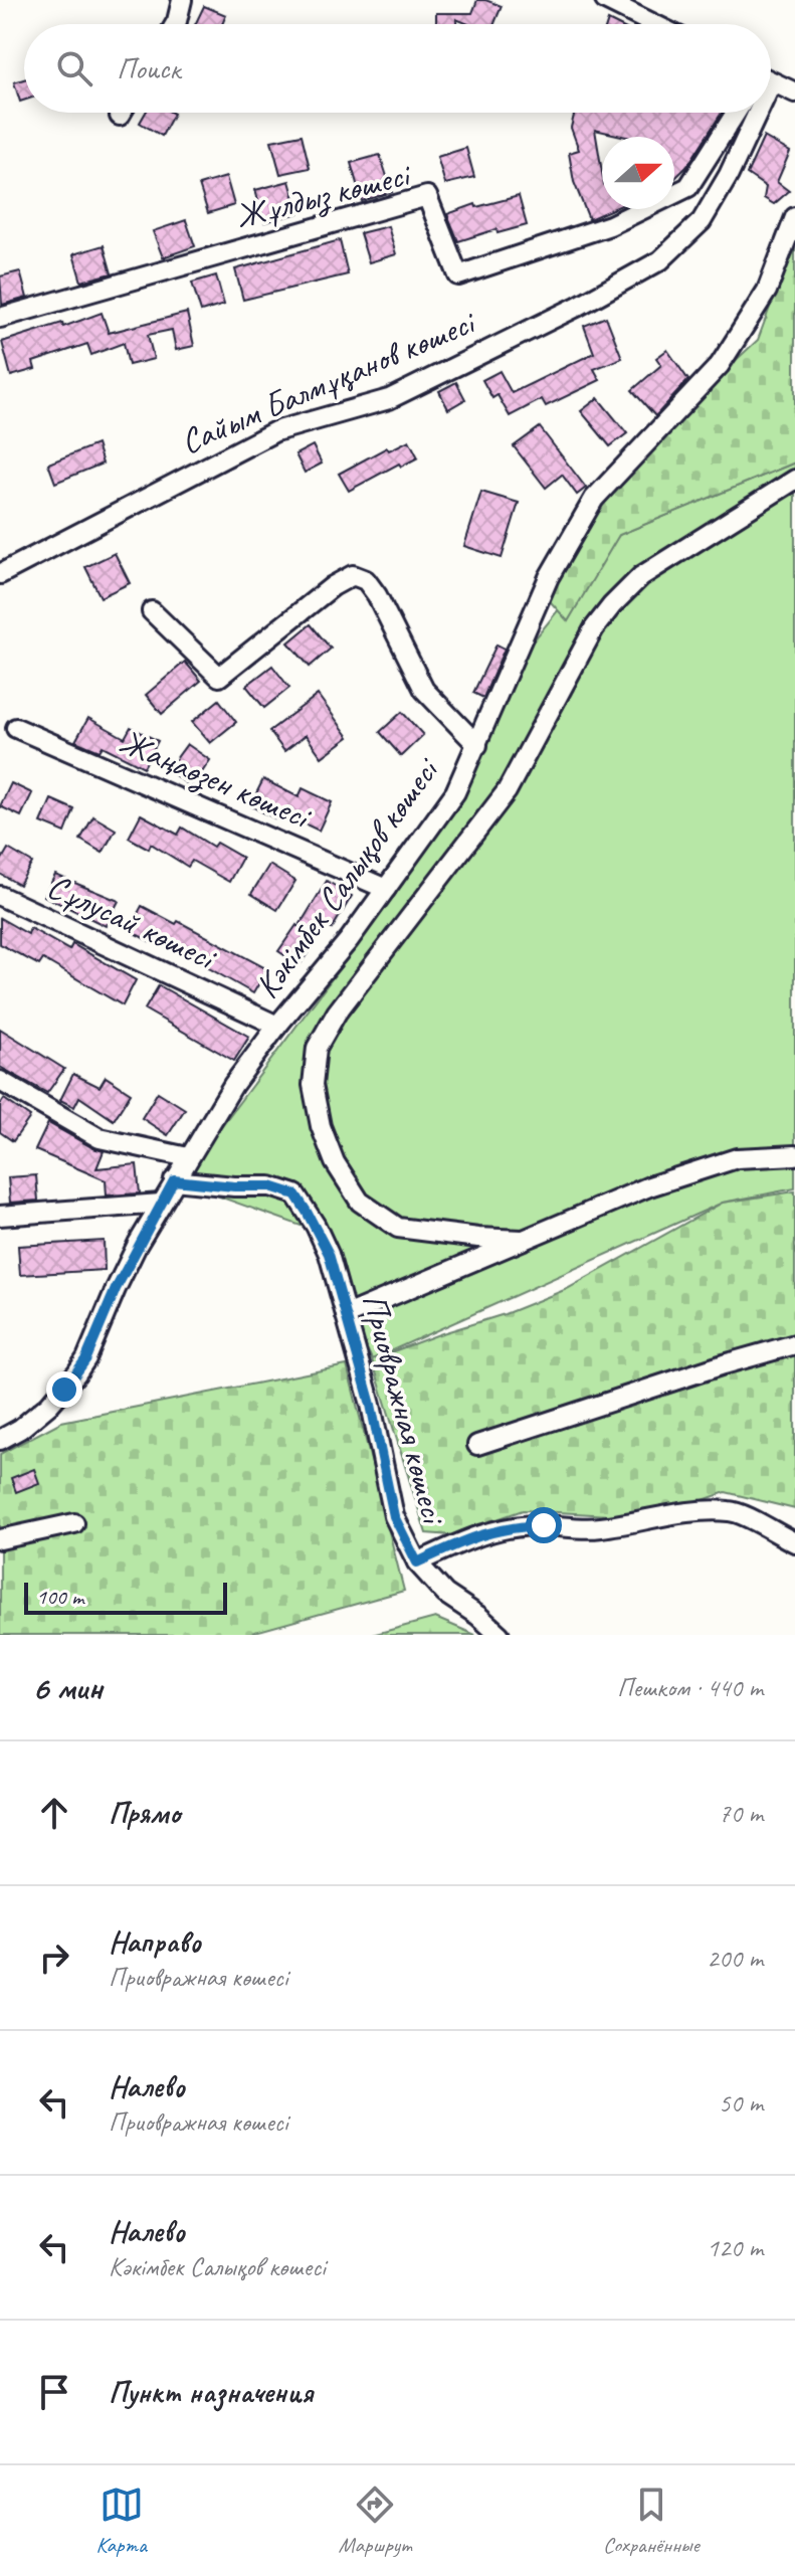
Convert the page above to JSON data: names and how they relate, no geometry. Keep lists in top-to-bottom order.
{
  "streets": {
    "street": [
      "Жұлдыз көшесі",
      "Сайым Балмұқанов көшесі",
      "Жаңаөзен көшесі",
      "Кәкімбек Салықов көшесі",
      "Сұлусай көшесі",
      "Приовражная көшесі"
    ]
  },
  "crossings": [
    ["Жаңаөзен көшесі", "Кәкімбек Салықов көшесі"],
    ["Кәкімбек Салықов көшесі", "Сұлусай көшесі"],
    ["Кәкімбек Салықов көшесі", "Приовражная көшесі"]
  ],
  "scale_bar": "100 m",
  "north": "right",
  "page": {
    "search": "Поиск",
    "scale": "100 m",
    "heading": ["6 мин", "Пешком · 440 m"],
    "list": [
      ["Прямо", "70 m"],
      ["Направо", "Приовражная көшесі", "200 m"],
      ["Налево", "Приовражная көшесі", "50 m"],
      ["Налево", "Кәкімбек Салықов көшесі", "120 m"],
      "Пункт назначения"
    ],
    "nav": ["Карта", "Маршрут", "Сохранённые"]
  }
}
